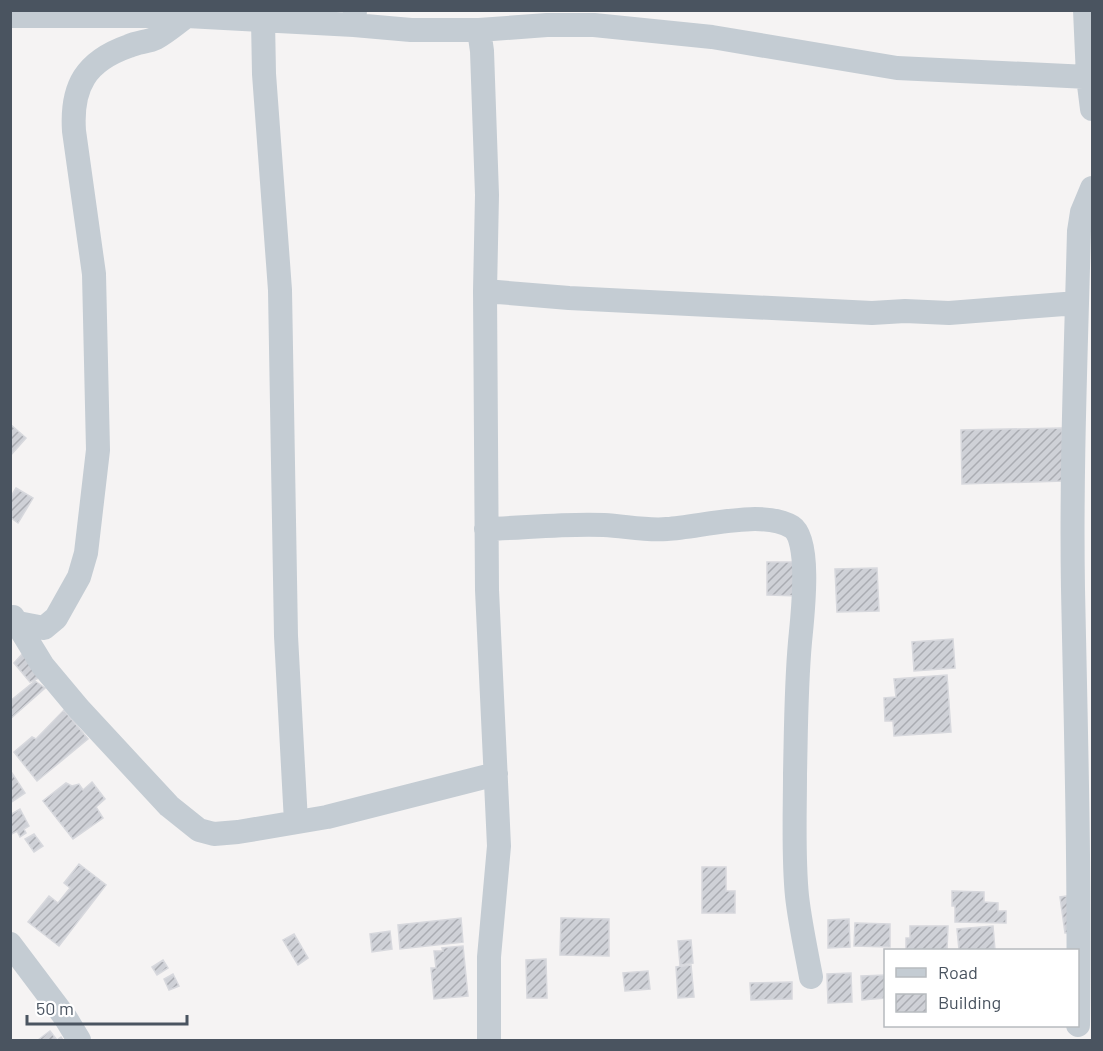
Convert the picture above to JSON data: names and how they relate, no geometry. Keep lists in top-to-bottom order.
{
  "legend": ["Road", "Building"],
  "scale_bar": "50 m"
}
